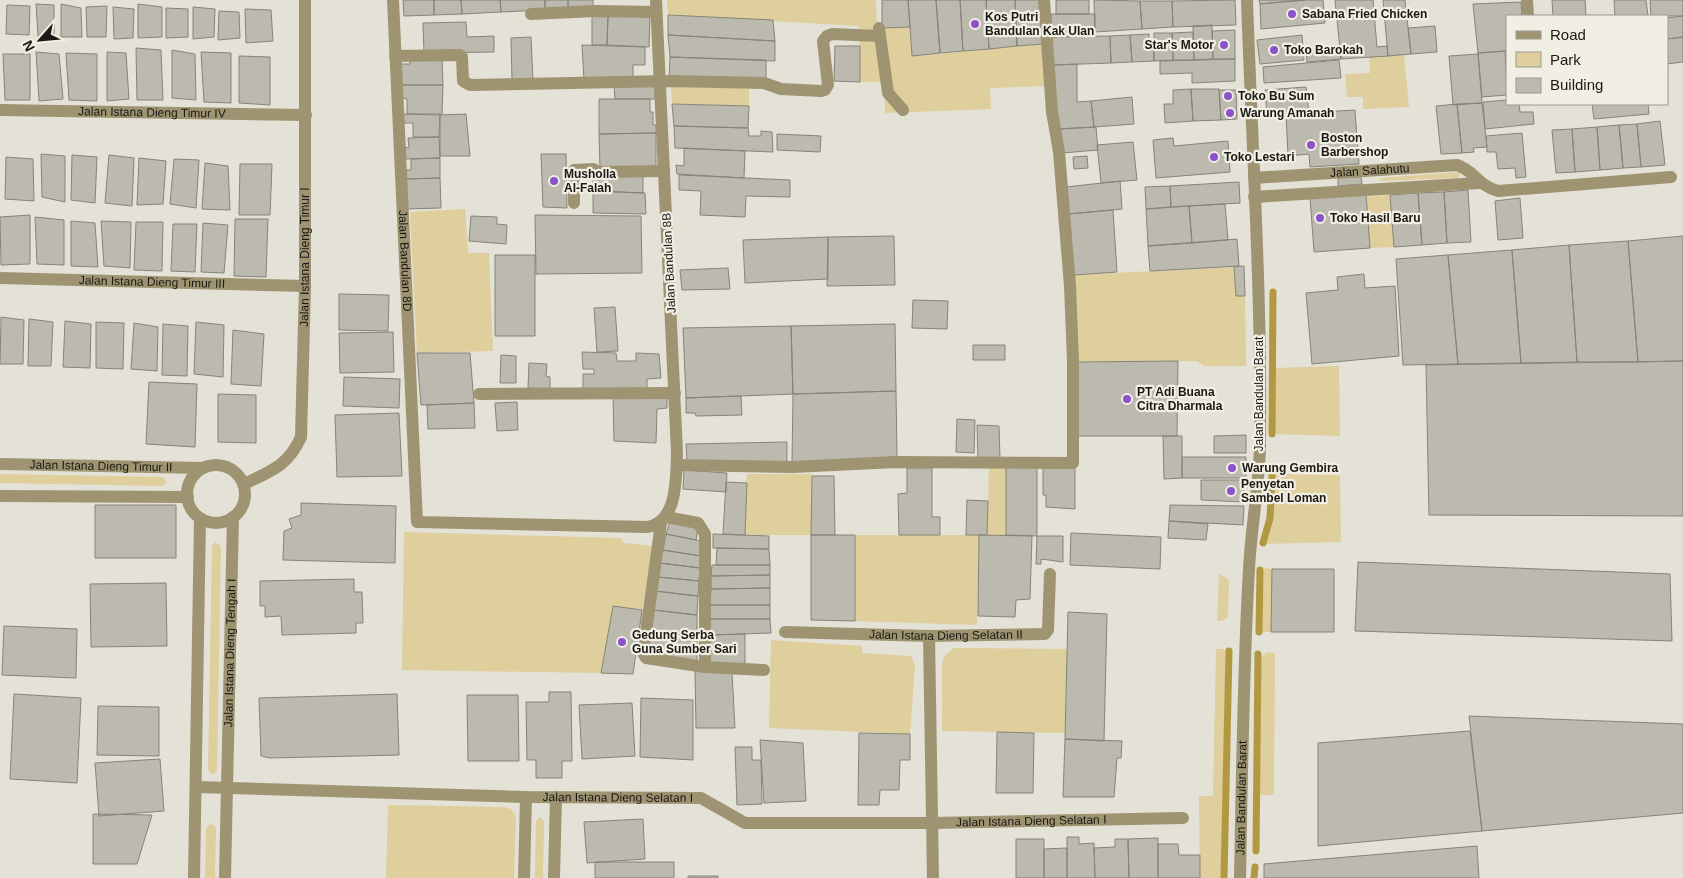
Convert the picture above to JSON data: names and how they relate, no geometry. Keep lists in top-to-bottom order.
{
  "streets": {
    "street": [
      "Jalan Istana Dieng Timur IV",
      "Jalan Salahutu",
      "Jalan Istana Dieng Timur I",
      "Jalan Bandulan 8D",
      "Jalan Bandulan 8B",
      "Jalan Istana Dieng Timur III",
      "Jalan Bandulan Barat",
      "Jalan Istana Dieng Timur II",
      "Jalan Istana Dieng Selatan II",
      "Jalan Istana Dieng Tengah I",
      "Jalan Istana Dieng Selatan I"
    ]
  },
  "crossings": [
    ["Jalan Istana Dieng Timur IV", "Jalan Istana Dieng Timur I"],
    ["Jalan Salahutu", "Jalan Bandulan Barat"],
    ["Jalan Istana Dieng Timur I", "Jalan Istana Dieng Timur III"],
    ["Jalan Istana Dieng Timur I", "Jalan Istana Dieng Timur II"],
    ["Jalan Istana Dieng Timur I", "Jalan Istana Dieng Tengah I"],
    ["Jalan Bandulan 8D", "Jalan Bandulan 8B"],
    ["Jalan Istana Dieng Timur II", "Jalan Istana Dieng Tengah I"],
    ["Jalan Istana Dieng Tengah I", "Jalan Istana Dieng Selatan I"]
  ],
  "places": [
    "Sabana Fried Chicken",
    "Kos Putri Bandulan Kak Ulan",
    "Star's Motor",
    "Toko Barokah",
    "Toko Bu Sum",
    "Warung Amanah",
    "Boston Barbershop",
    "Toko Lestari",
    "Musholla Al-Falah",
    "Toko Hasil Baru",
    "PT Adi Buana Citra Dharmala",
    "Warung Gembira",
    "Penyetan Sambel Loman",
    "Gedung Serba Guna Sumber Sari"
  ],
  "legend": ["Road", "Park", "Building"],
  "north": "bottom left"
}
